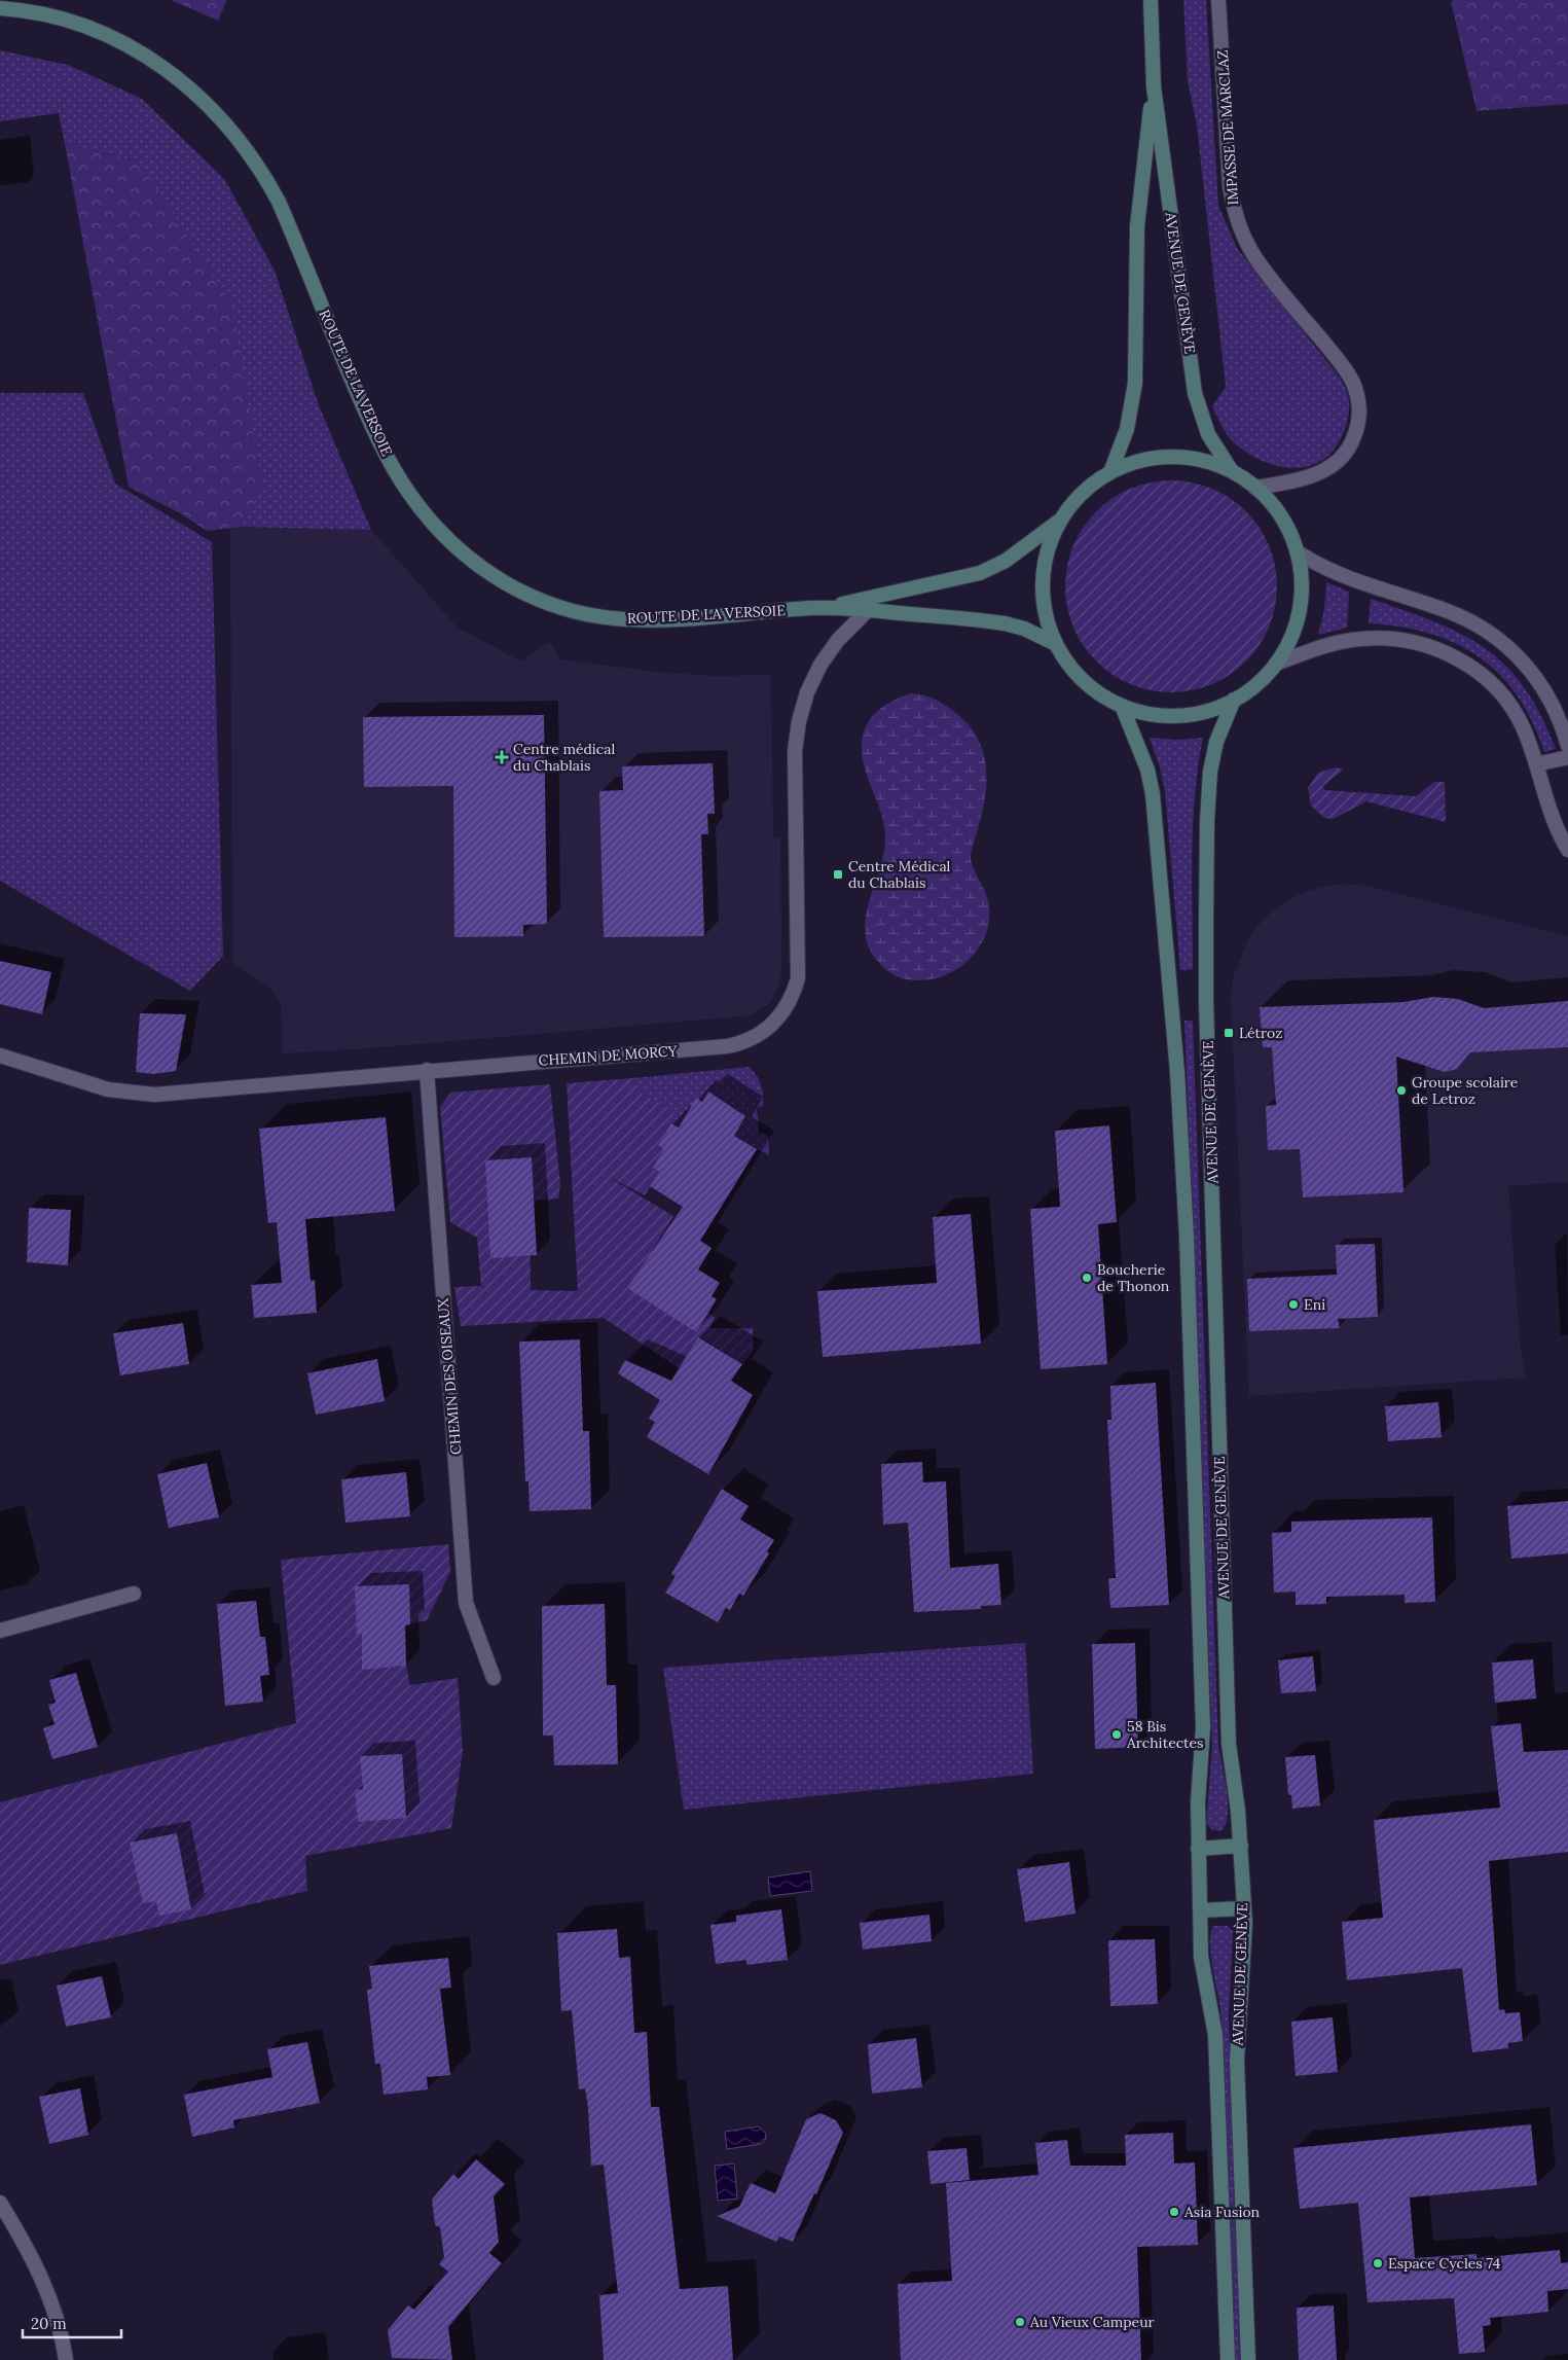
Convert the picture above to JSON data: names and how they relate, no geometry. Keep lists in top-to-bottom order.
{
  "streets": {
    "main road": ["AVENUE DE GENÈVE", "ROUTE DE LA VERSOIE"],
    "street": ["IMPASSE DE MARCLAZ", "CHEMIN DE MORCY", "CHEMIN DES OISEAUX"]
  },
  "crossings": [
    ["ROUTE DE LA VERSOIE", "CHEMIN DE MORCY"],
    ["CHEMIN DE MORCY", "CHEMIN DES OISEAUX"]
  ],
  "places": {
    "health": ["Centre médical du Chablais"],
    "transit": ["Centre Médical du Chablais", "Létroz"],
    "other": [
      "Groupe scolaire de Letroz",
      "Boucherie de Thonon",
      "Eni",
      "58 Bis Architectes",
      "Asia Fusion",
      "Espace Cycles 74",
      "Au Vieux Campeur"
    ]
  },
  "scale_bar": "20 m"
}
